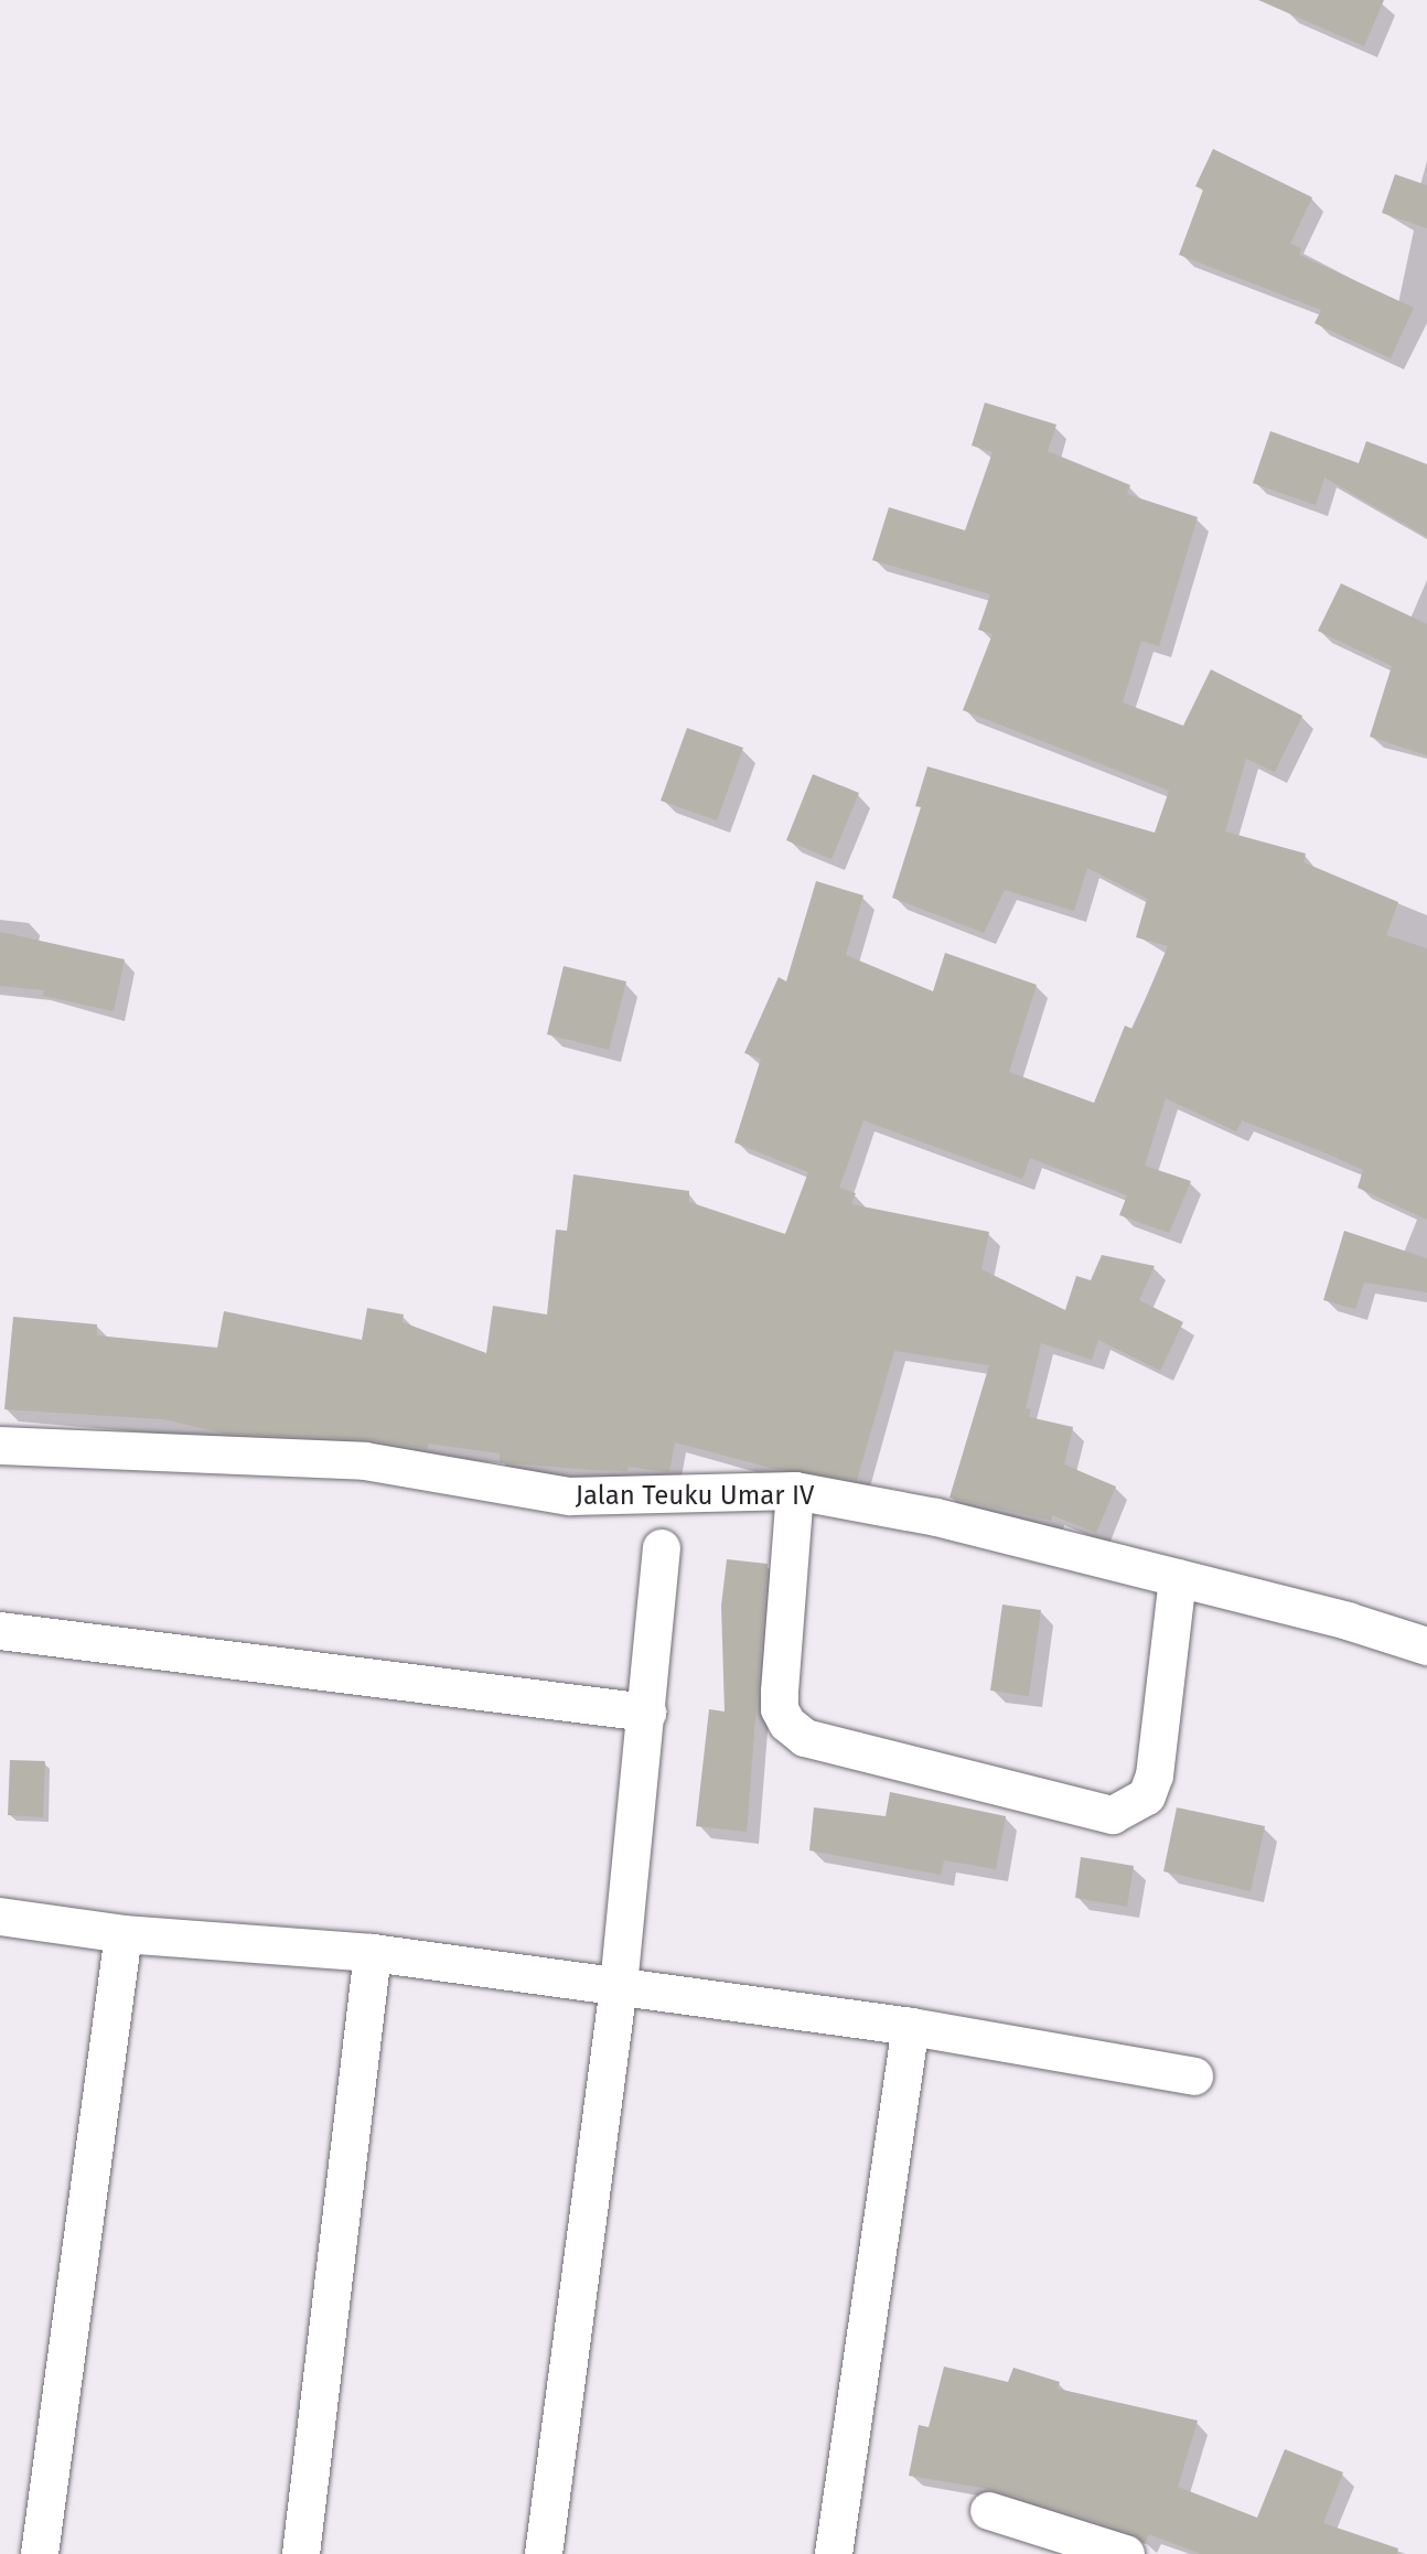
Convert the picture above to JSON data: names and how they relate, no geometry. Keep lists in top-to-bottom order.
{
  "streets": {
    "street": ["Jalan Teuku Umar IV"]
  }
}
